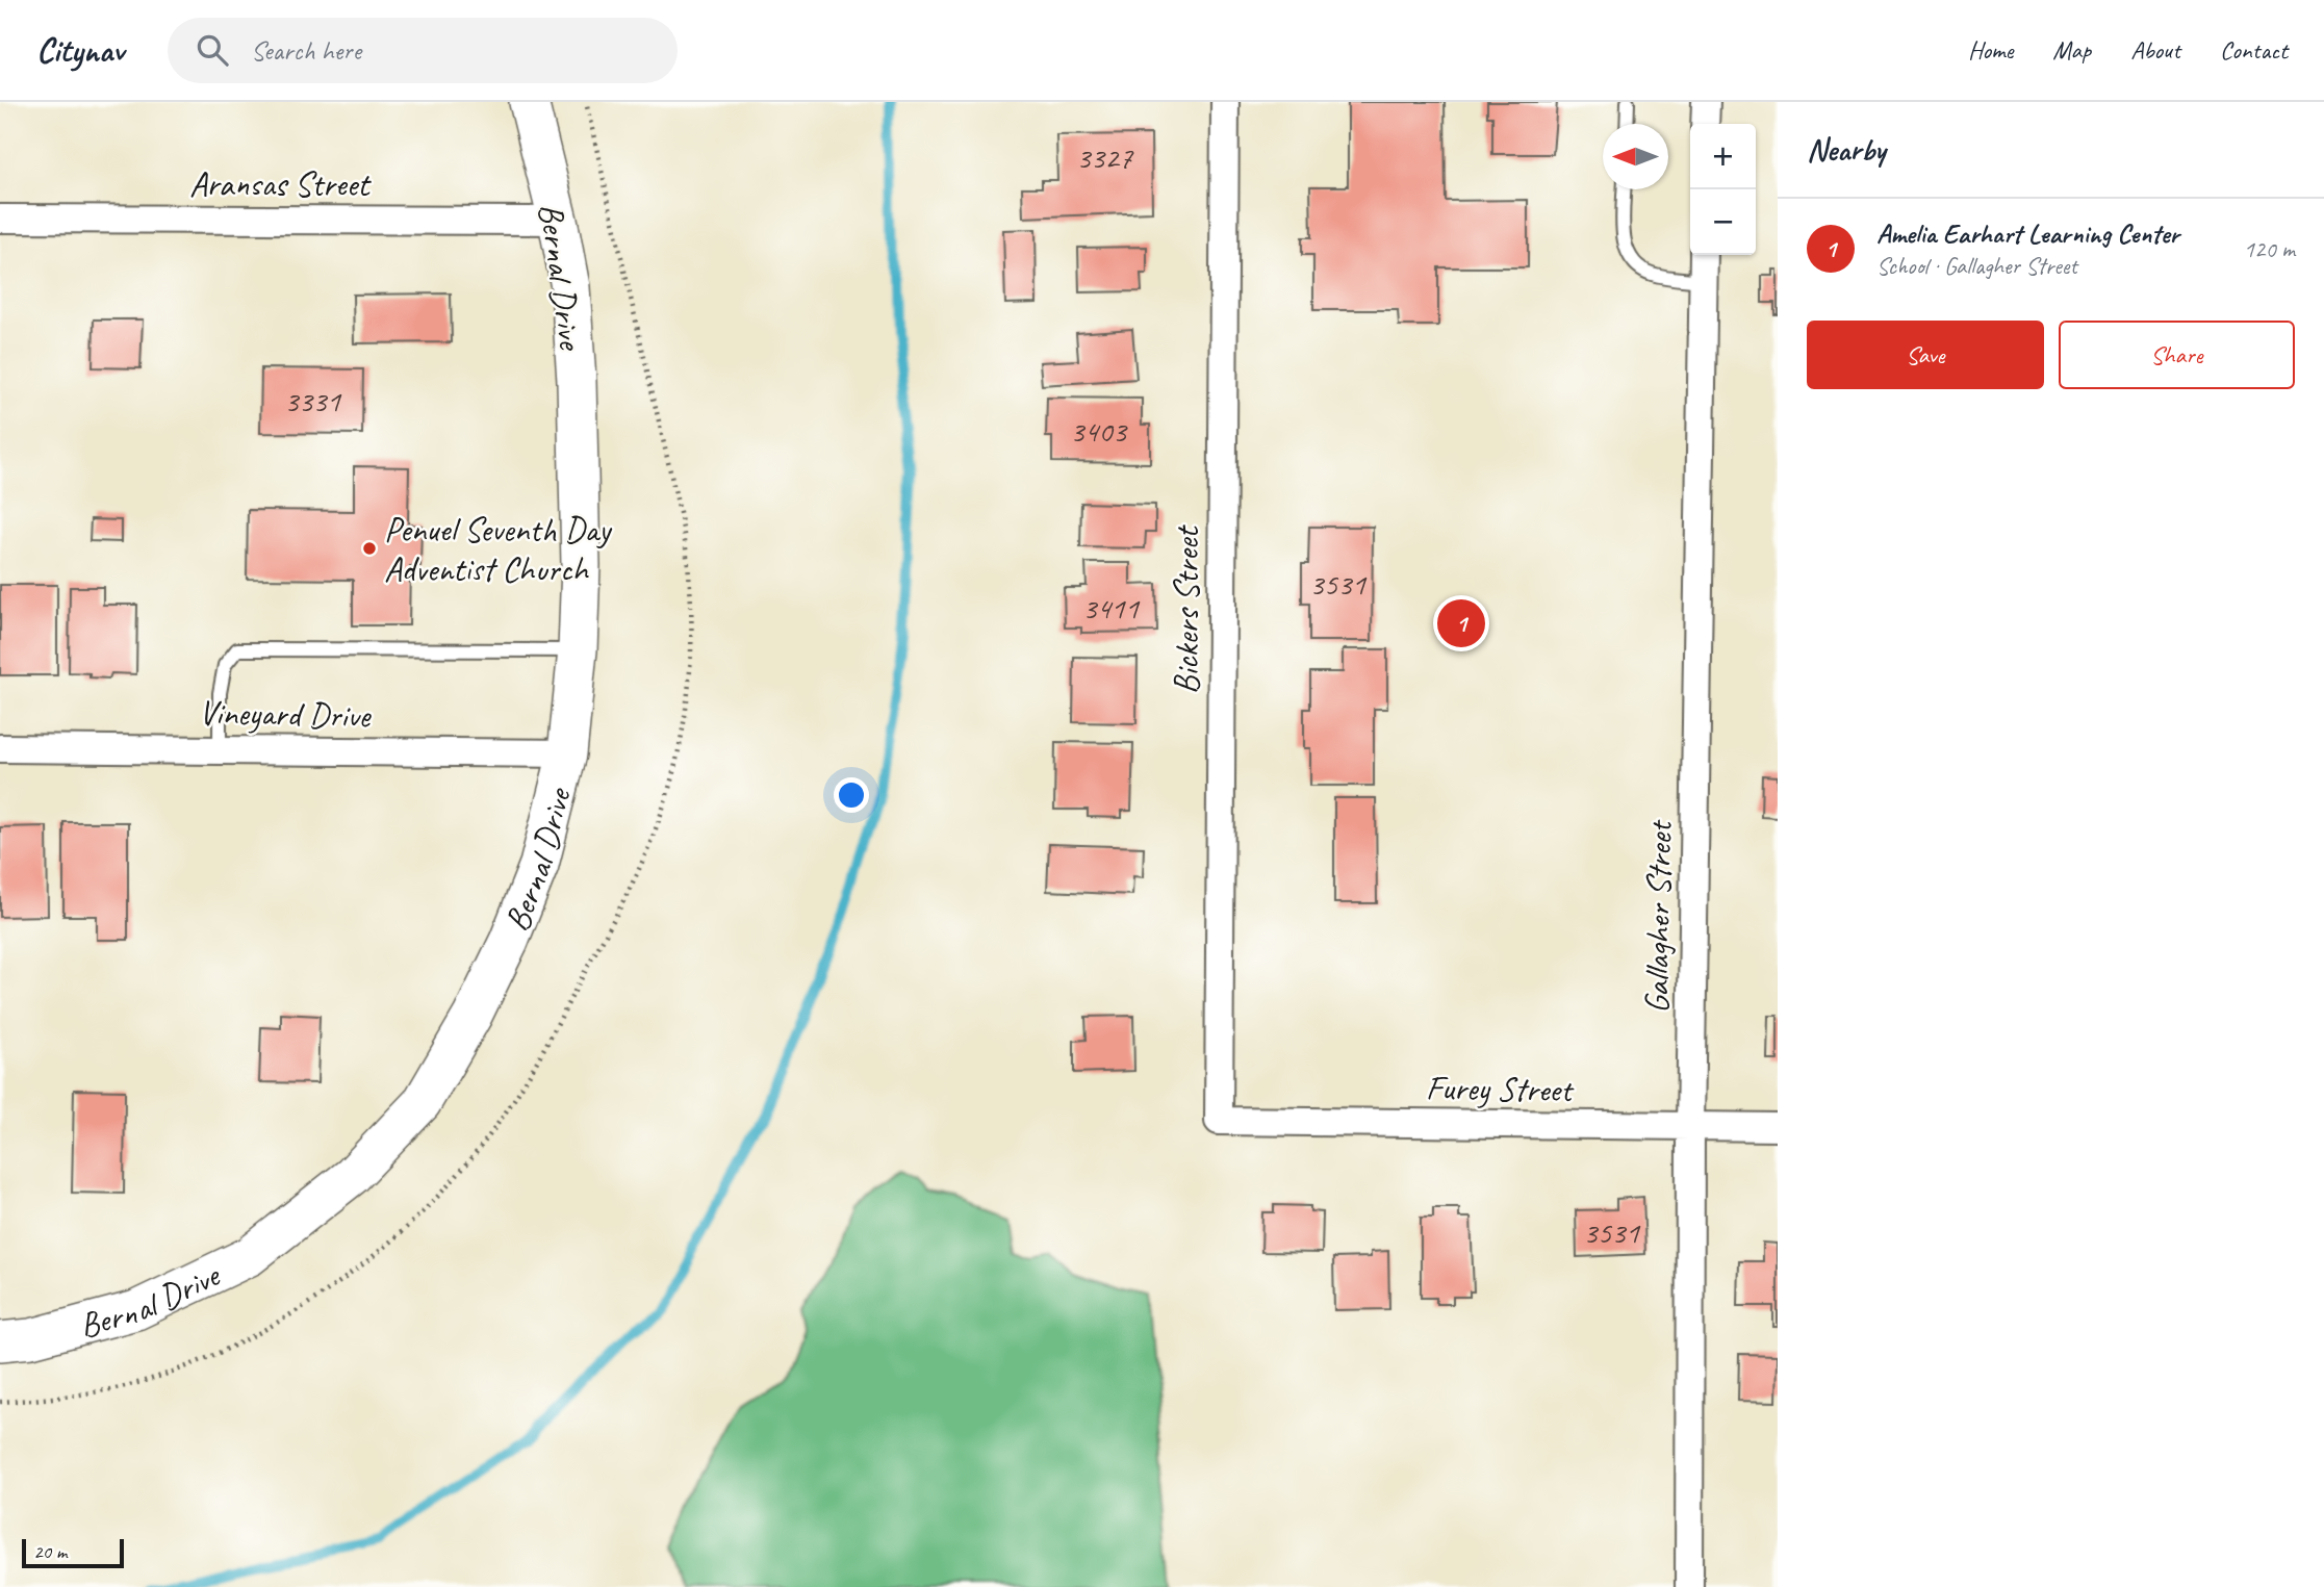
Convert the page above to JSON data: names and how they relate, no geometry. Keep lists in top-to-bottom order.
{
  "streets": {
    "street": [
      "Aransas Street",
      "Bernal Drive",
      "Bickers Street",
      "Vineyard Drive",
      "Gallagher Street",
      "Furey Street"
    ]
  },
  "crossings": [
    ["Aransas Street", "Bernal Drive"],
    ["Bernal Drive", "Vineyard Drive"],
    ["Bickers Street", "Furey Street"],
    ["Gallagher Street", "Furey Street"]
  ],
  "places": ["Penuel Seventh Day Adventist Church"],
  "house_numbers": [
    "3327",
    "3331",
    "3403",
    "3531",
    "3411",
    "3531"
  ],
  "scale_bar": "20 m",
  "north": "left",
  "page": {
    "header": "Citynav",
    "search": "Search here",
    "nav": [
      "Home",
      "Map",
      "About",
      "Contact"
    ],
    "heading": "Nearby",
    "map_buttons": ["+", "−"],
    "list": [
      {
        "mark": "1",
        "name": "Amelia Earhart Learning Center",
        "note": "School · Gallagher Street",
        "value": "120 m"
      }
    ],
    "buttons": ["Save", "Share"],
    "pins": "1",
    "scale": "20 m"
  }
}
